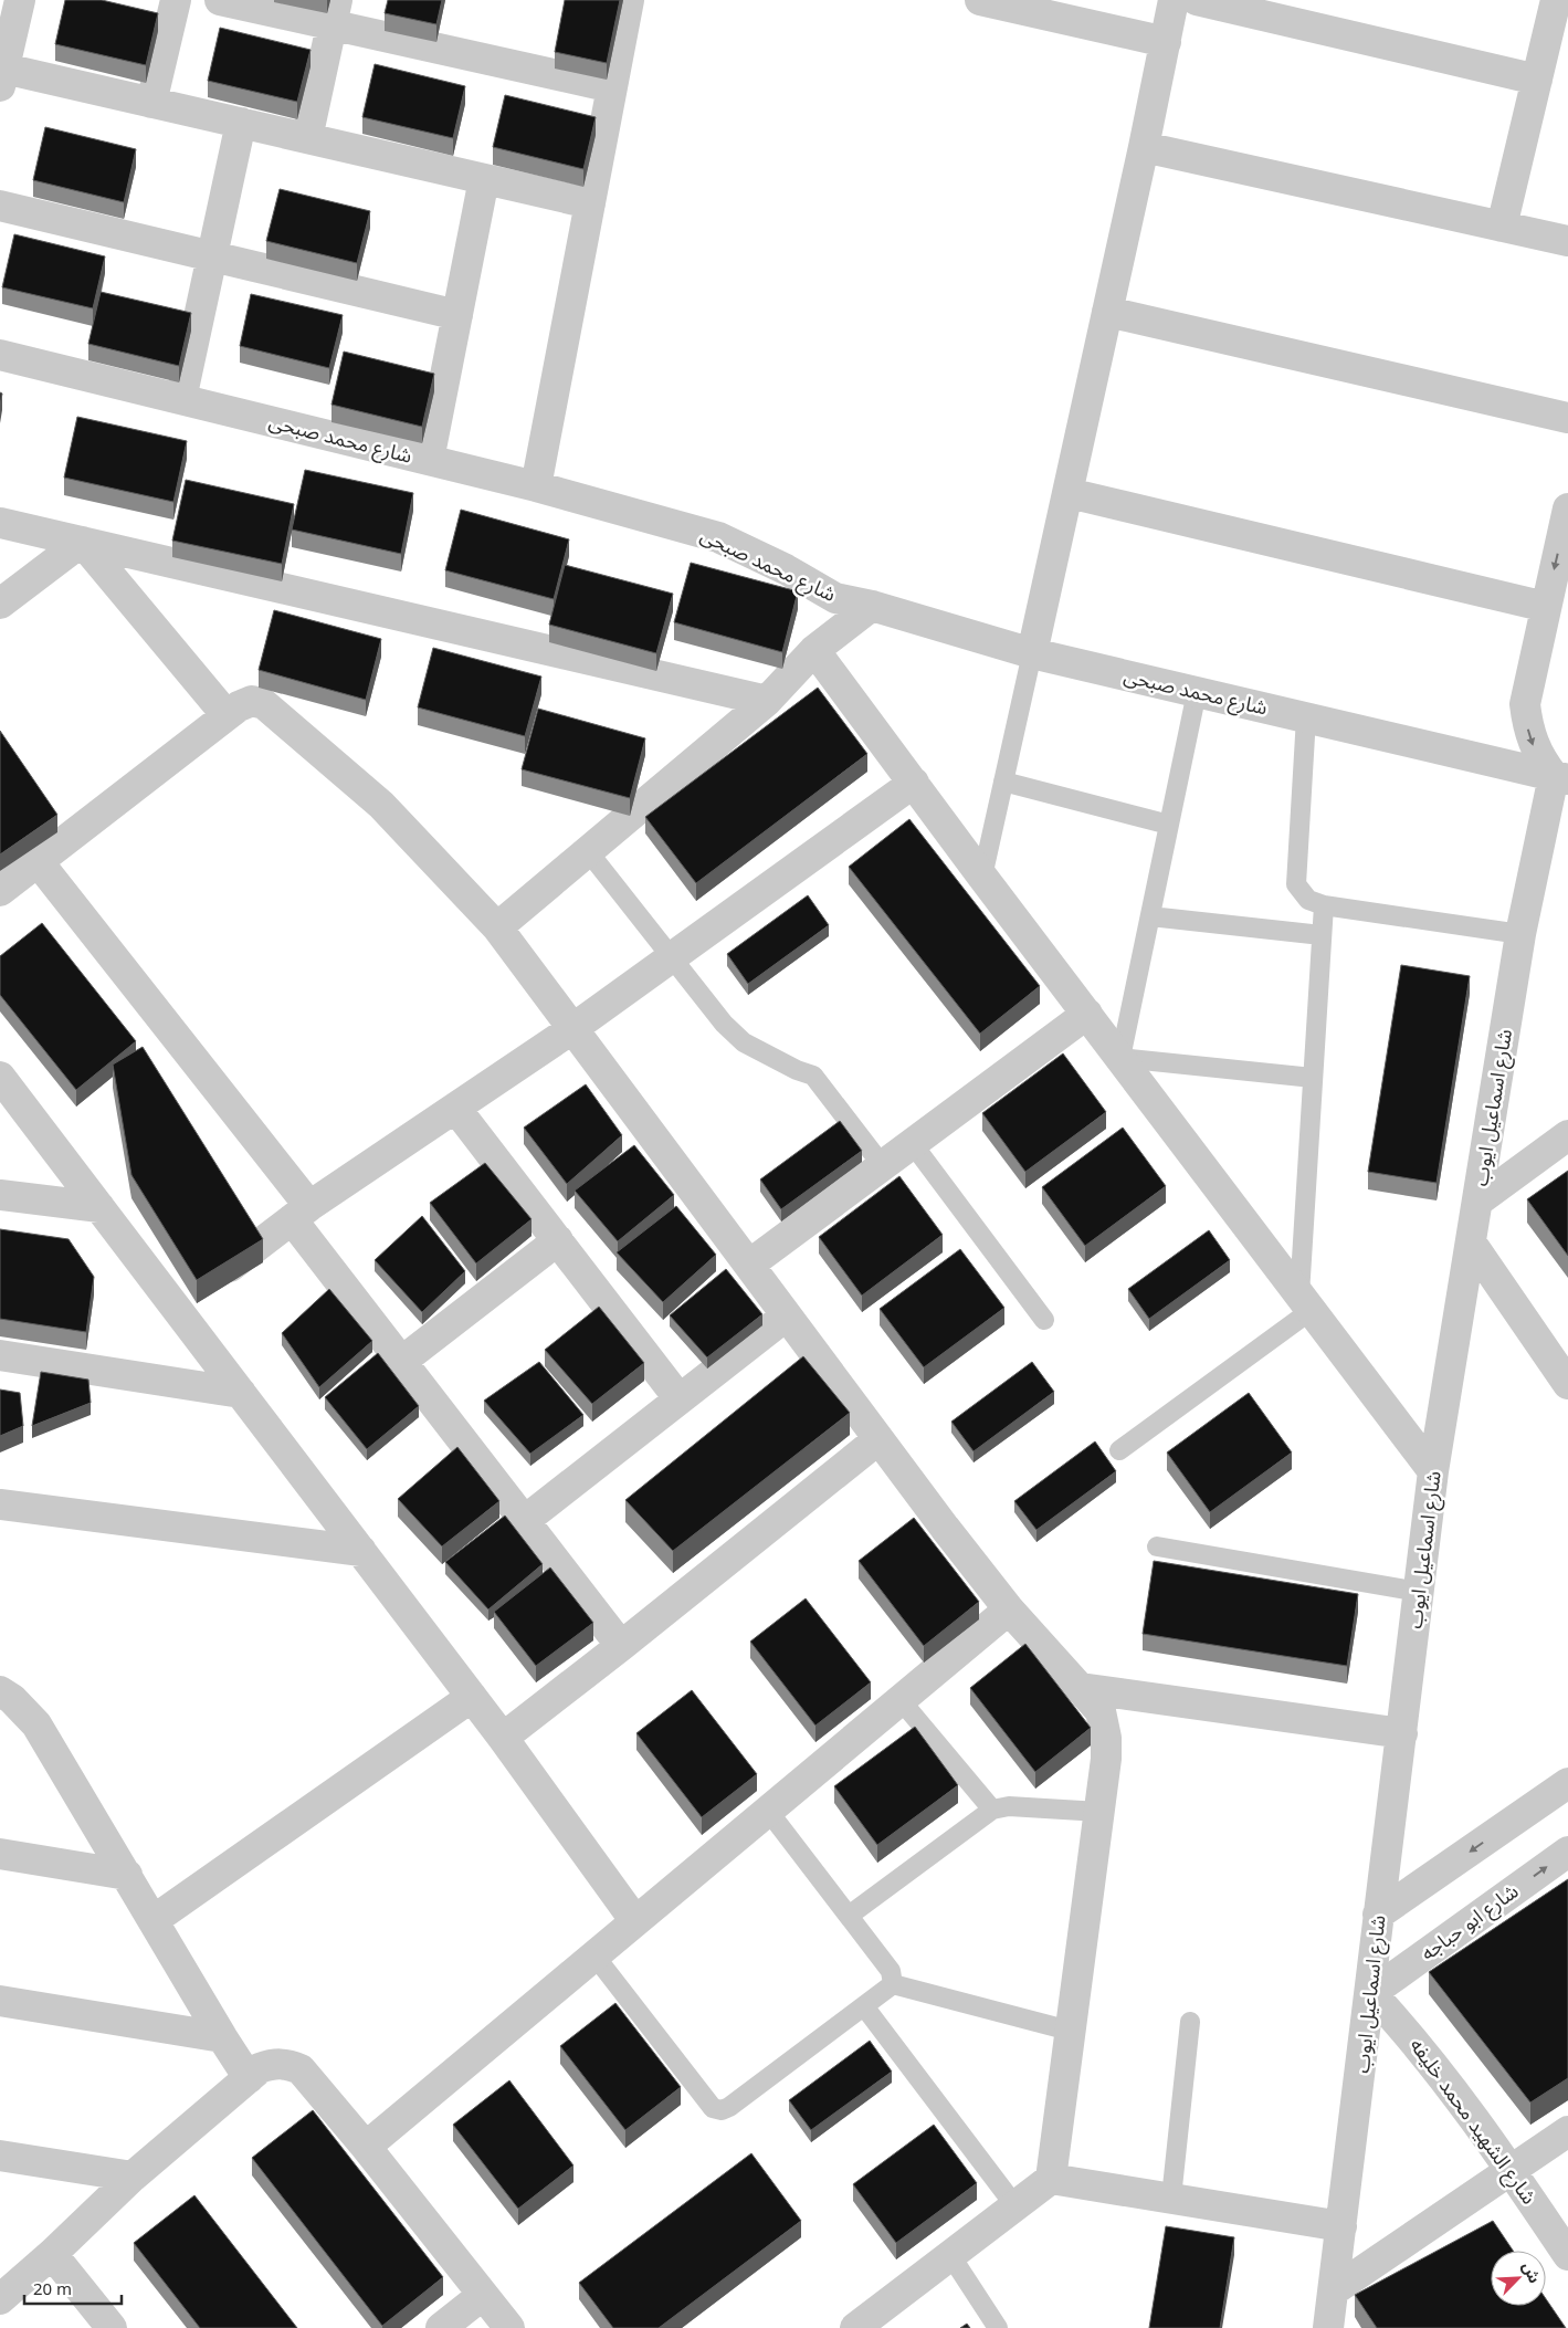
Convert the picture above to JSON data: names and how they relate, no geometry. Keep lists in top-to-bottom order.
{
  "streets": {
    "street": [
      "شارع محمد صبحى",
      "شارع اسماعيل ايوب",
      "شارع ابو حباجه",
      "شارع الشهيد محمد خليفه"
    ]
  },
  "crossings": [
    ["شارع محمد صبحى", "شارع اسماعيل ايوب"],
    ["شارع اسماعيل ايوب", "شارع ابو حباجه"],
    ["شارع اسماعيل ايوب", "شارع الشهيد محمد خليفه"],
    ["شارع ابو حباجه", "شارع الشهيد محمد خليفه"]
  ],
  "scale_bar": "20 m",
  "north": "top right"
}
